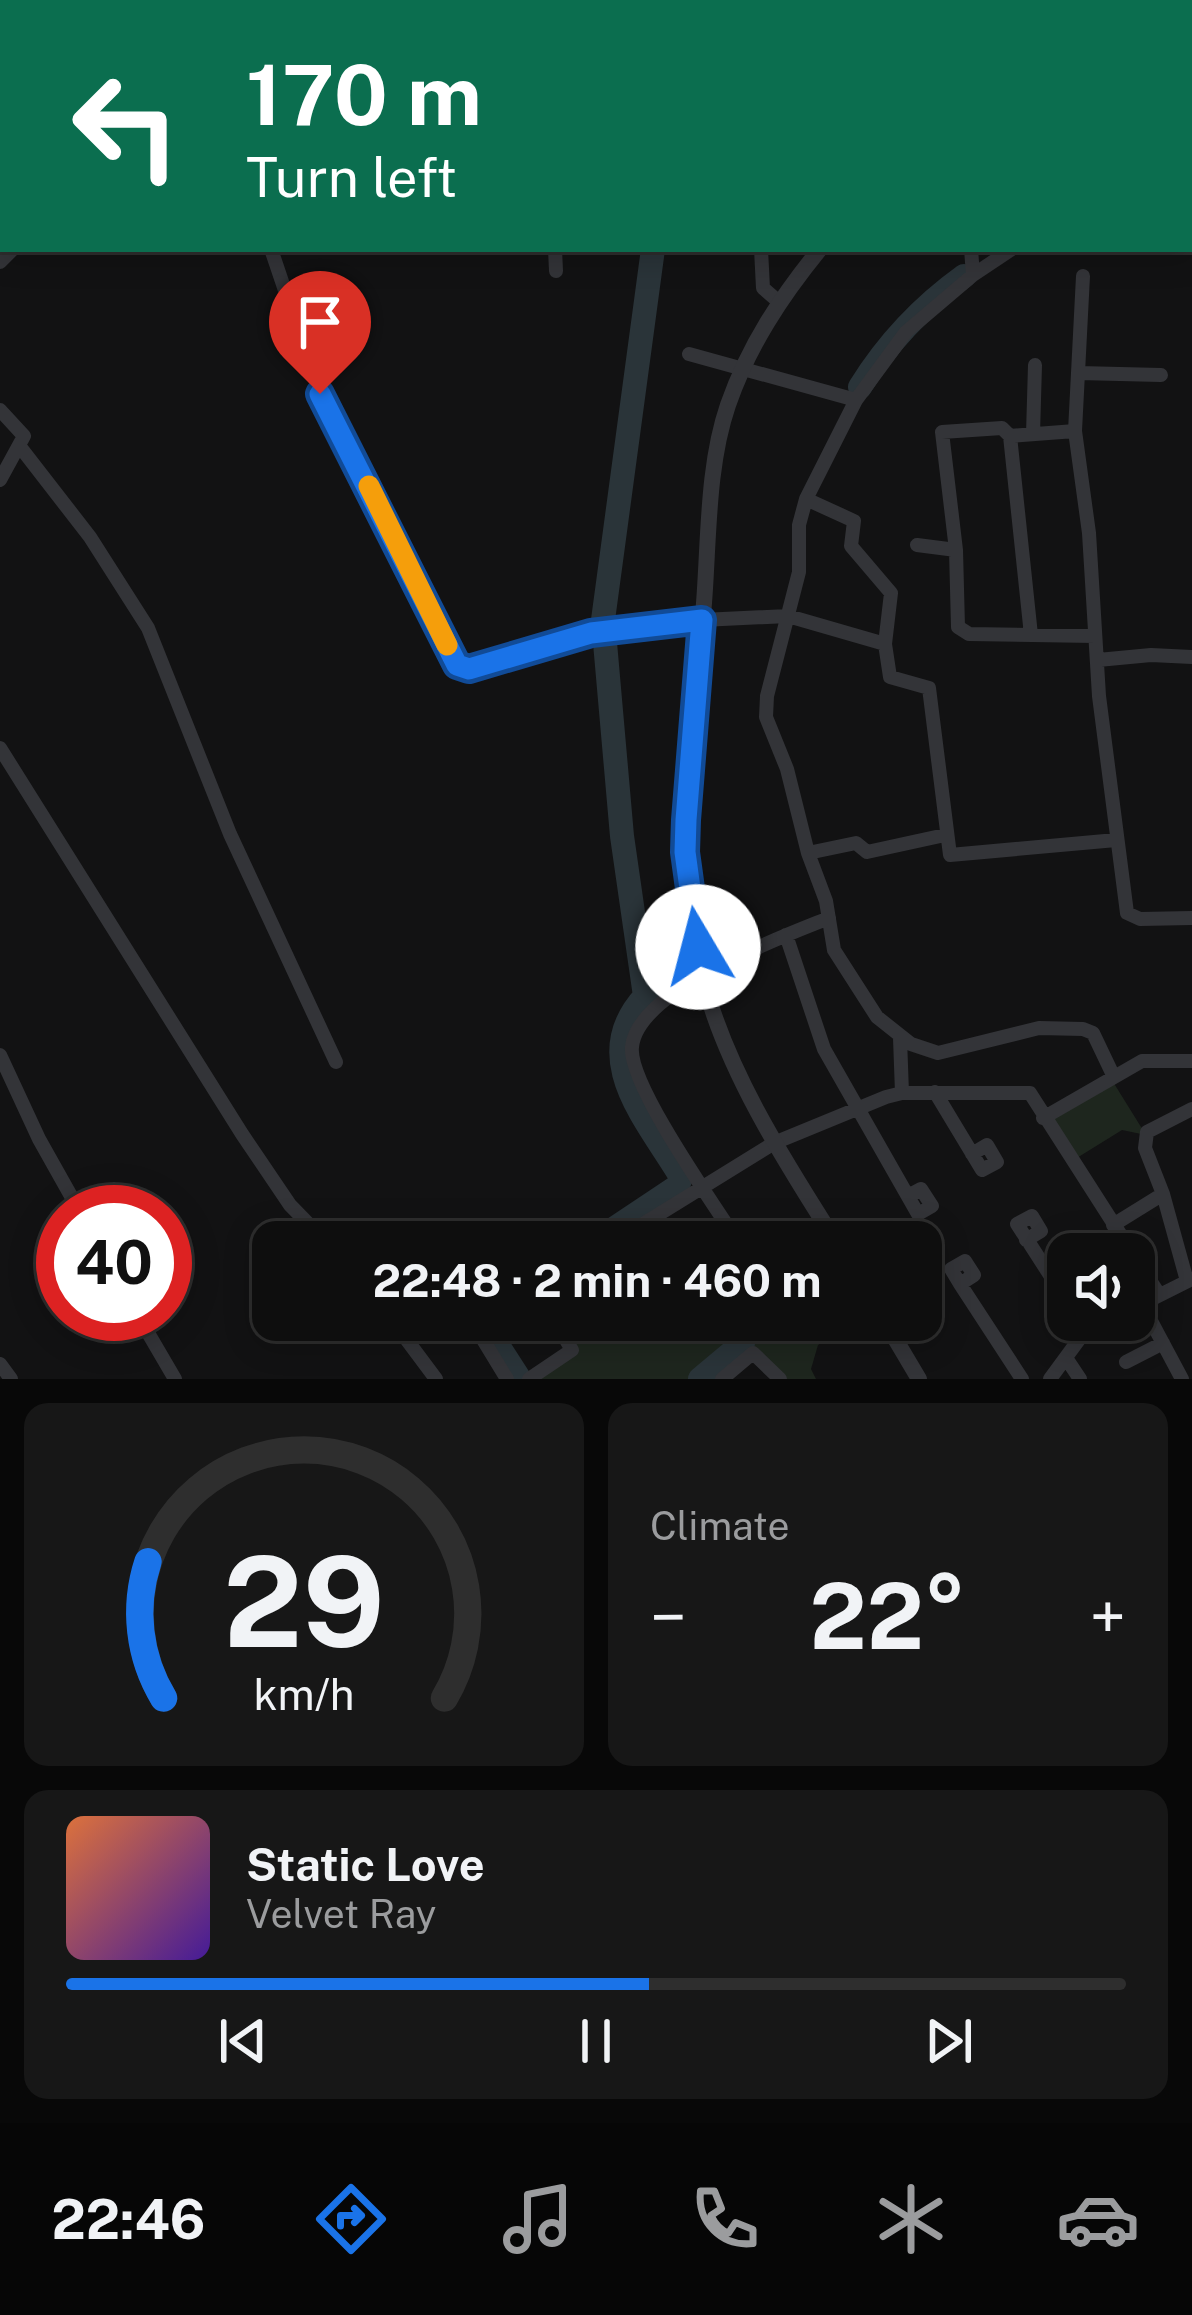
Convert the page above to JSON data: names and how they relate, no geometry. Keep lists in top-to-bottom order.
{
  "page": {
    "turn": ["170 m", "Turn left"],
    "limit": "40",
    "trip": "22:48 · 2 min · 460 m",
    "tile": "Climate",
    "heat": ["−", "22°", "+"],
    "song": ["Static Love", "Velvet Ray"],
    "tabs": "22:46",
    "gauge": ["29", "km/h"]
  }
}
